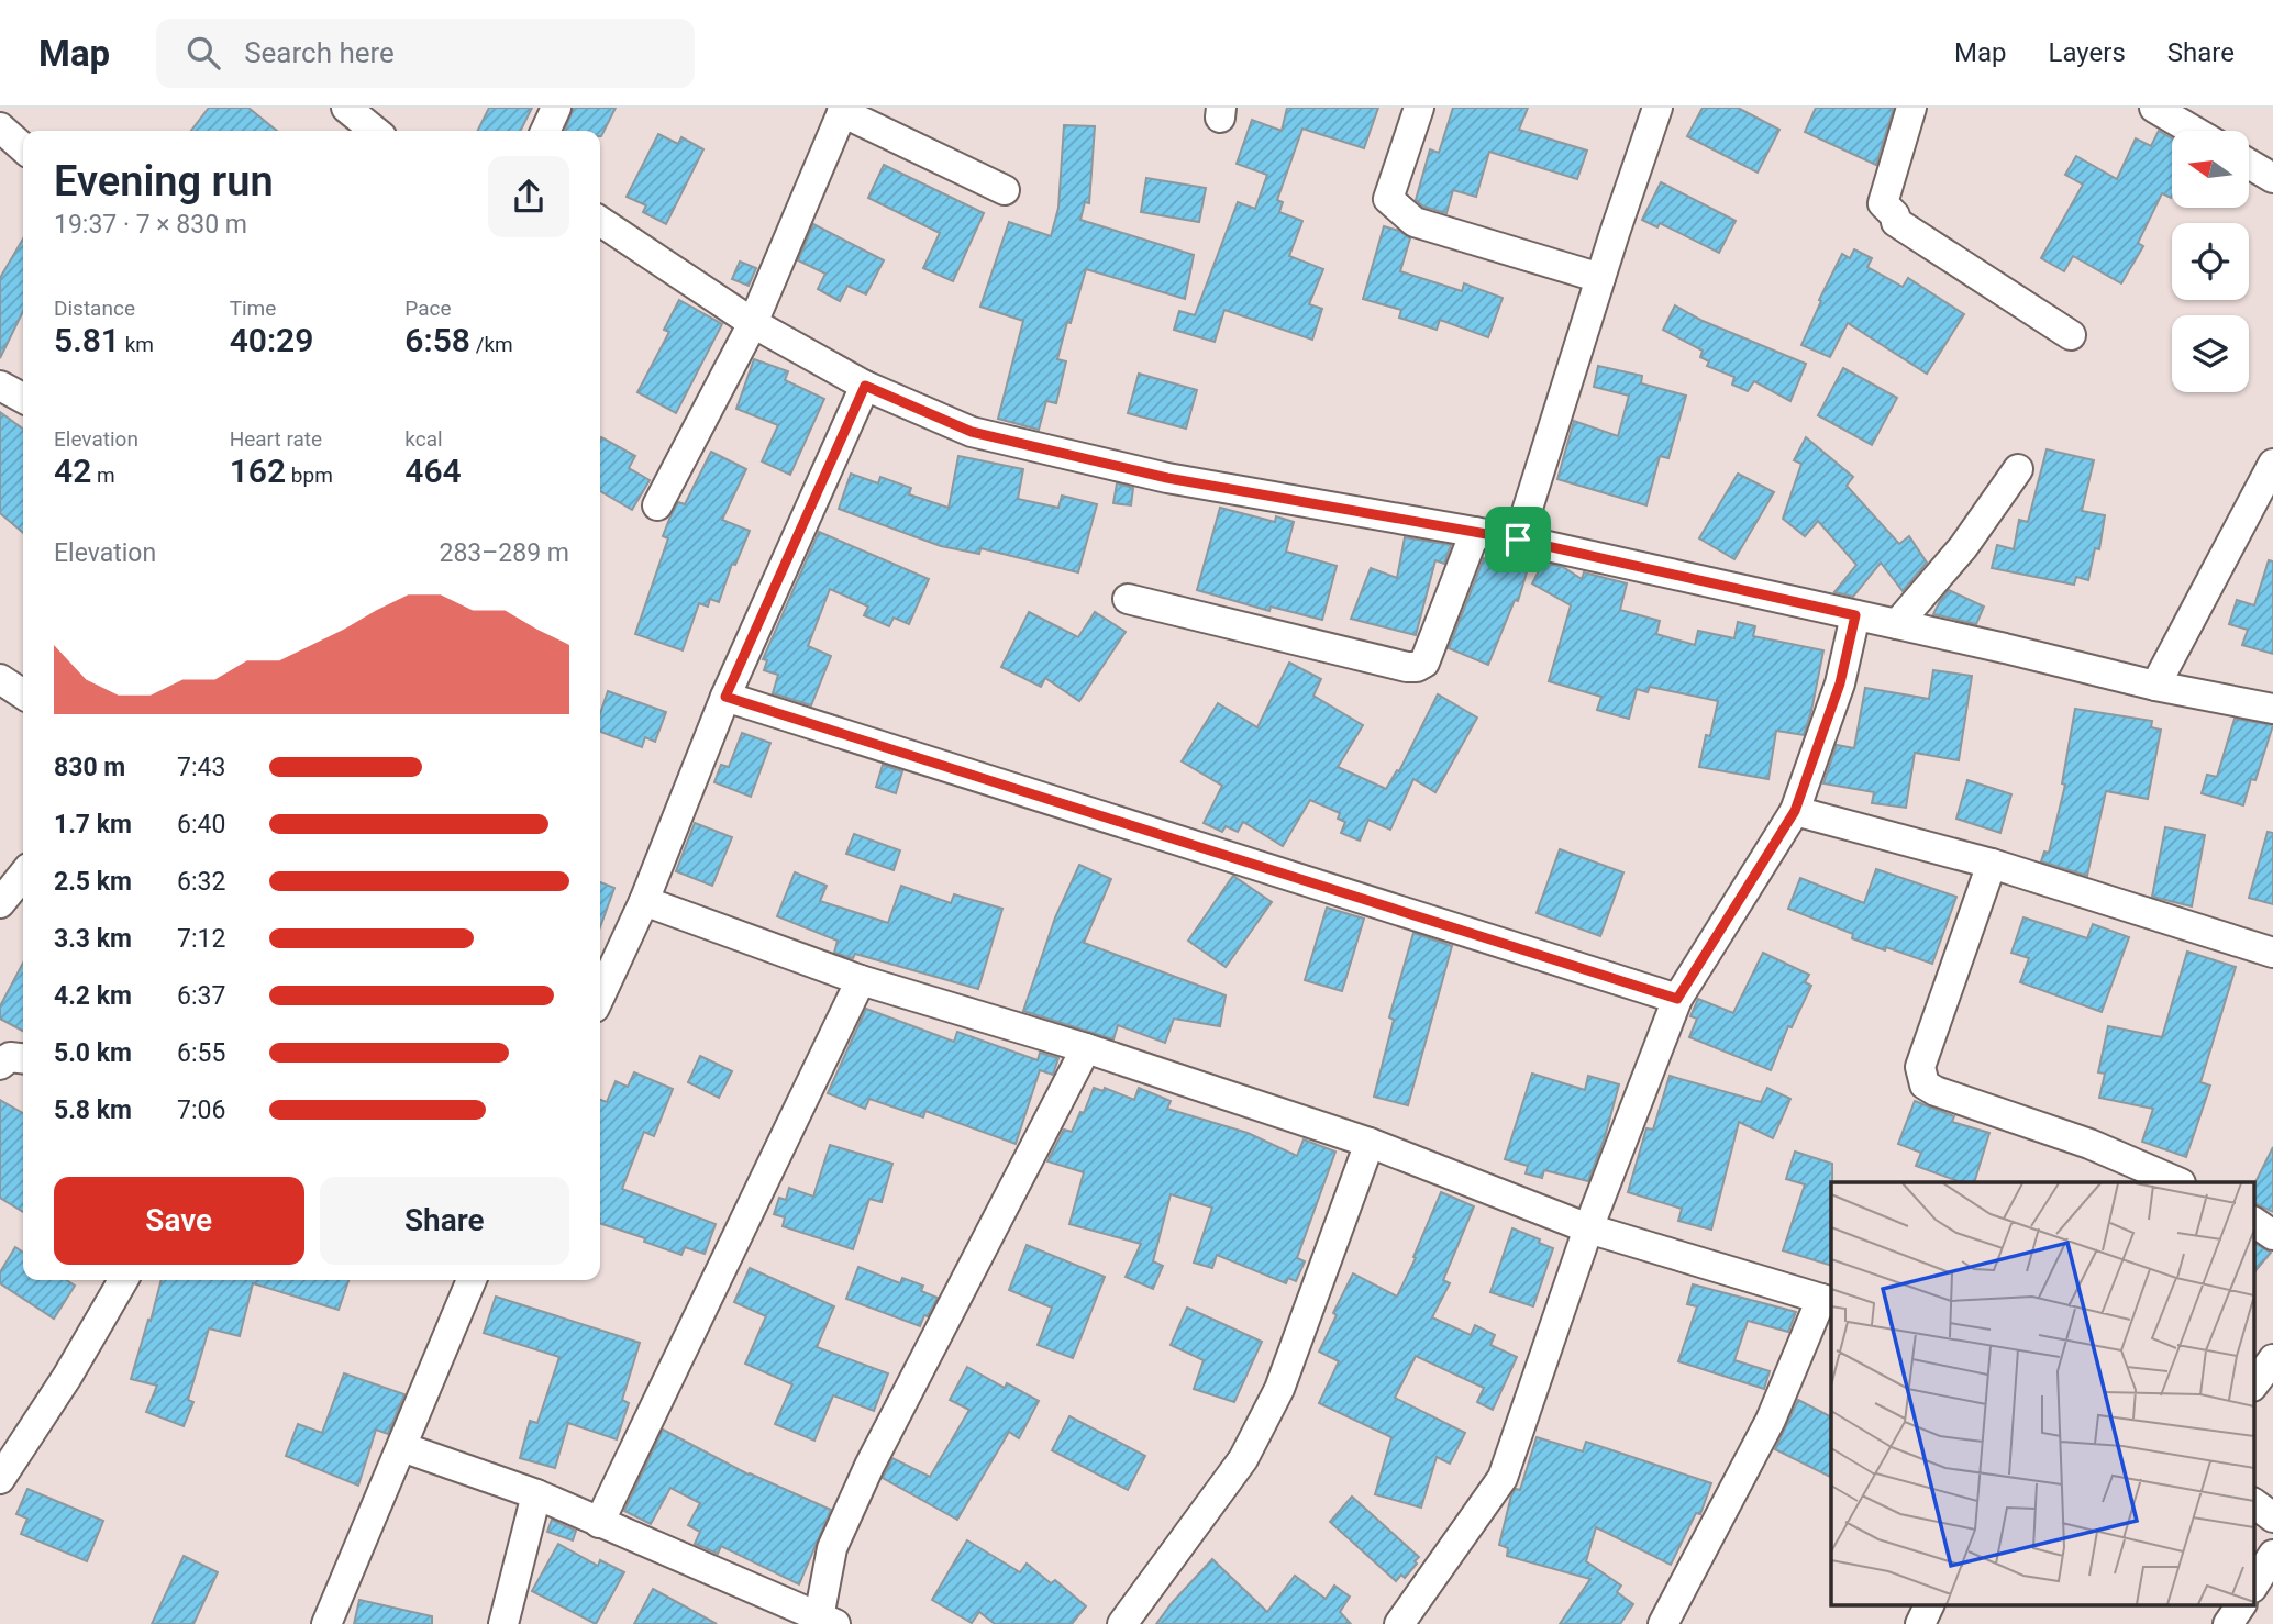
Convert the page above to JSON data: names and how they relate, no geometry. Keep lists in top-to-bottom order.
{
  "north": "left",
  "page": {
    "header": "Map",
    "search": "Search here",
    "nav": ["Map", "Layers", "Share"],
    "heading": ["Evening run", "19:37 · 7 × 830 m"],
    "stats": [
      ["Distance", "5.81 km"],
      ["Time", "40:29"],
      ["Pace", "6:58 /km"],
      ["Elevation", "42 m"],
      ["Heart rate", "162 bpm"],
      ["kcal", "464"]
    ],
    "chart": ["Elevation", "283–289 m"],
    "list": [
      {
        "name": "830 m",
        "note": "7:43"
      },
      {
        "name": "1.7 km",
        "note": "6:40"
      },
      {
        "name": "2.5 km",
        "note": "6:32"
      },
      {
        "name": "3.3 km",
        "note": "7:12"
      },
      {
        "name": "4.2 km",
        "note": "6:37"
      },
      {
        "name": "5.0 km",
        "note": "6:55"
      },
      {
        "name": "5.8 km",
        "note": "7:06"
      }
    ],
    "buttons": ["Save", "Share"]
  }
}
